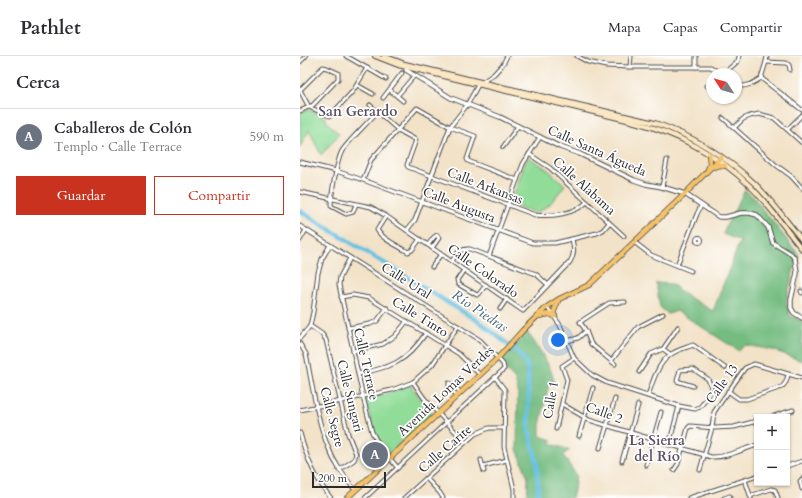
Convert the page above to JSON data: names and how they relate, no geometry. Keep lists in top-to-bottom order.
{
  "streets": {
    "main road": ["Avenida Lomas Verdes"],
    "street": [
      "Calle Santa Águeda",
      "Calle Arkansas",
      "Calle Alabama",
      "Calle Augusta",
      "Calle Colorado",
      "Calle Ural",
      "Calle Tinto",
      "Calle Terrace",
      "Calle 13",
      "Calle Sungari",
      "Calle 1",
      "Calle 2",
      "Calle Segre",
      "Calle Carite"
    ]
  },
  "crossings": [
    ["Calle Santa Águeda", "Avenida Lomas Verdes"],
    ["Calle Arkansas", "Calle Alabama"],
    ["Calle Alabama", "Calle Augusta"],
    ["Calle Ural", "Calle Terrace"],
    ["Calle Ural", "Avenida Lomas Verdes"],
    ["Calle Tinto", "Calle Terrace"],
    ["Calle Tinto", "Avenida Lomas Verdes"],
    ["Calle Terrace", "Avenida Lomas Verdes"],
    ["Calle 13", "Calle 2"],
    ["Avenida Lomas Verdes", "Calle Segre"],
    ["Calle Sungari", "Calle Segre"],
    ["Calle 1", "Calle 2"]
  ],
  "districts": ["San Gerardo", "La Sierra del Río"],
  "water": ["Río Piedras"],
  "scale_bar": "200 m",
  "north": "top left",
  "page": {
    "header": "Pathlet",
    "nav": ["Mapa", "Capas", "Compartir"],
    "heading": "Cerca",
    "list": [
      {
        "mark": "A",
        "name": "Caballeros de Colón",
        "note": "Templo · Calle Terrace",
        "value": "590 m"
      }
    ],
    "buttons": ["Guardar", "Compartir"],
    "map_buttons": ["+", "−"],
    "pins": "A",
    "scale": "200 m"
  }
}
